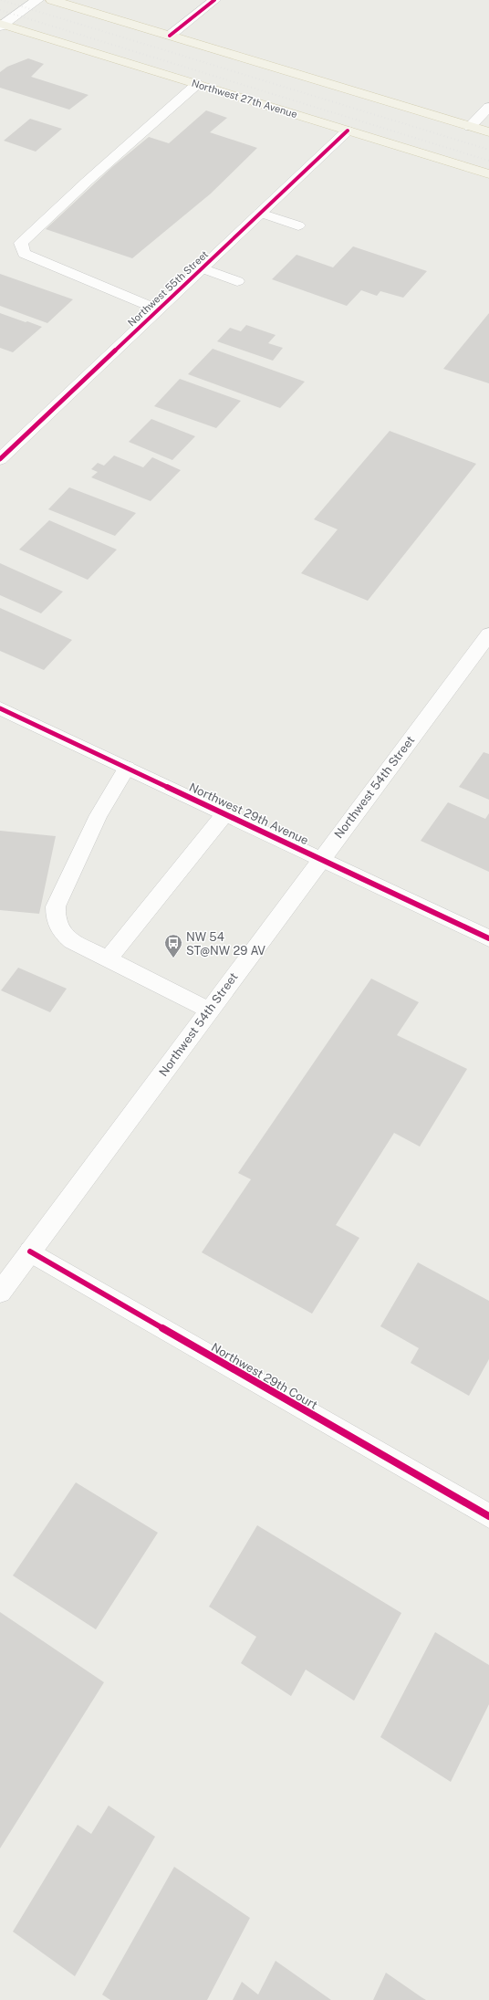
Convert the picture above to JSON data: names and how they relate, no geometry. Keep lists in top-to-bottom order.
{
  "streets": {
    "main road": ["Northwest 27th Avenue"],
    "street": [
      "Northwest 55th Street",
      "Northwest 54th Street",
      "Northwest 29th Avenue",
      "Northwest 29th Court"
    ]
  },
  "crossings": [
    ["Northwest 27th Avenue", "Northwest 55th Street"],
    ["Northwest 54th Street", "Northwest 29th Avenue"],
    ["Northwest 54th Street", "Northwest 29th Court"]
  ],
  "places": {
    "bus stop": ["NW 54 ST@NW 29 AV"]
  }
}
